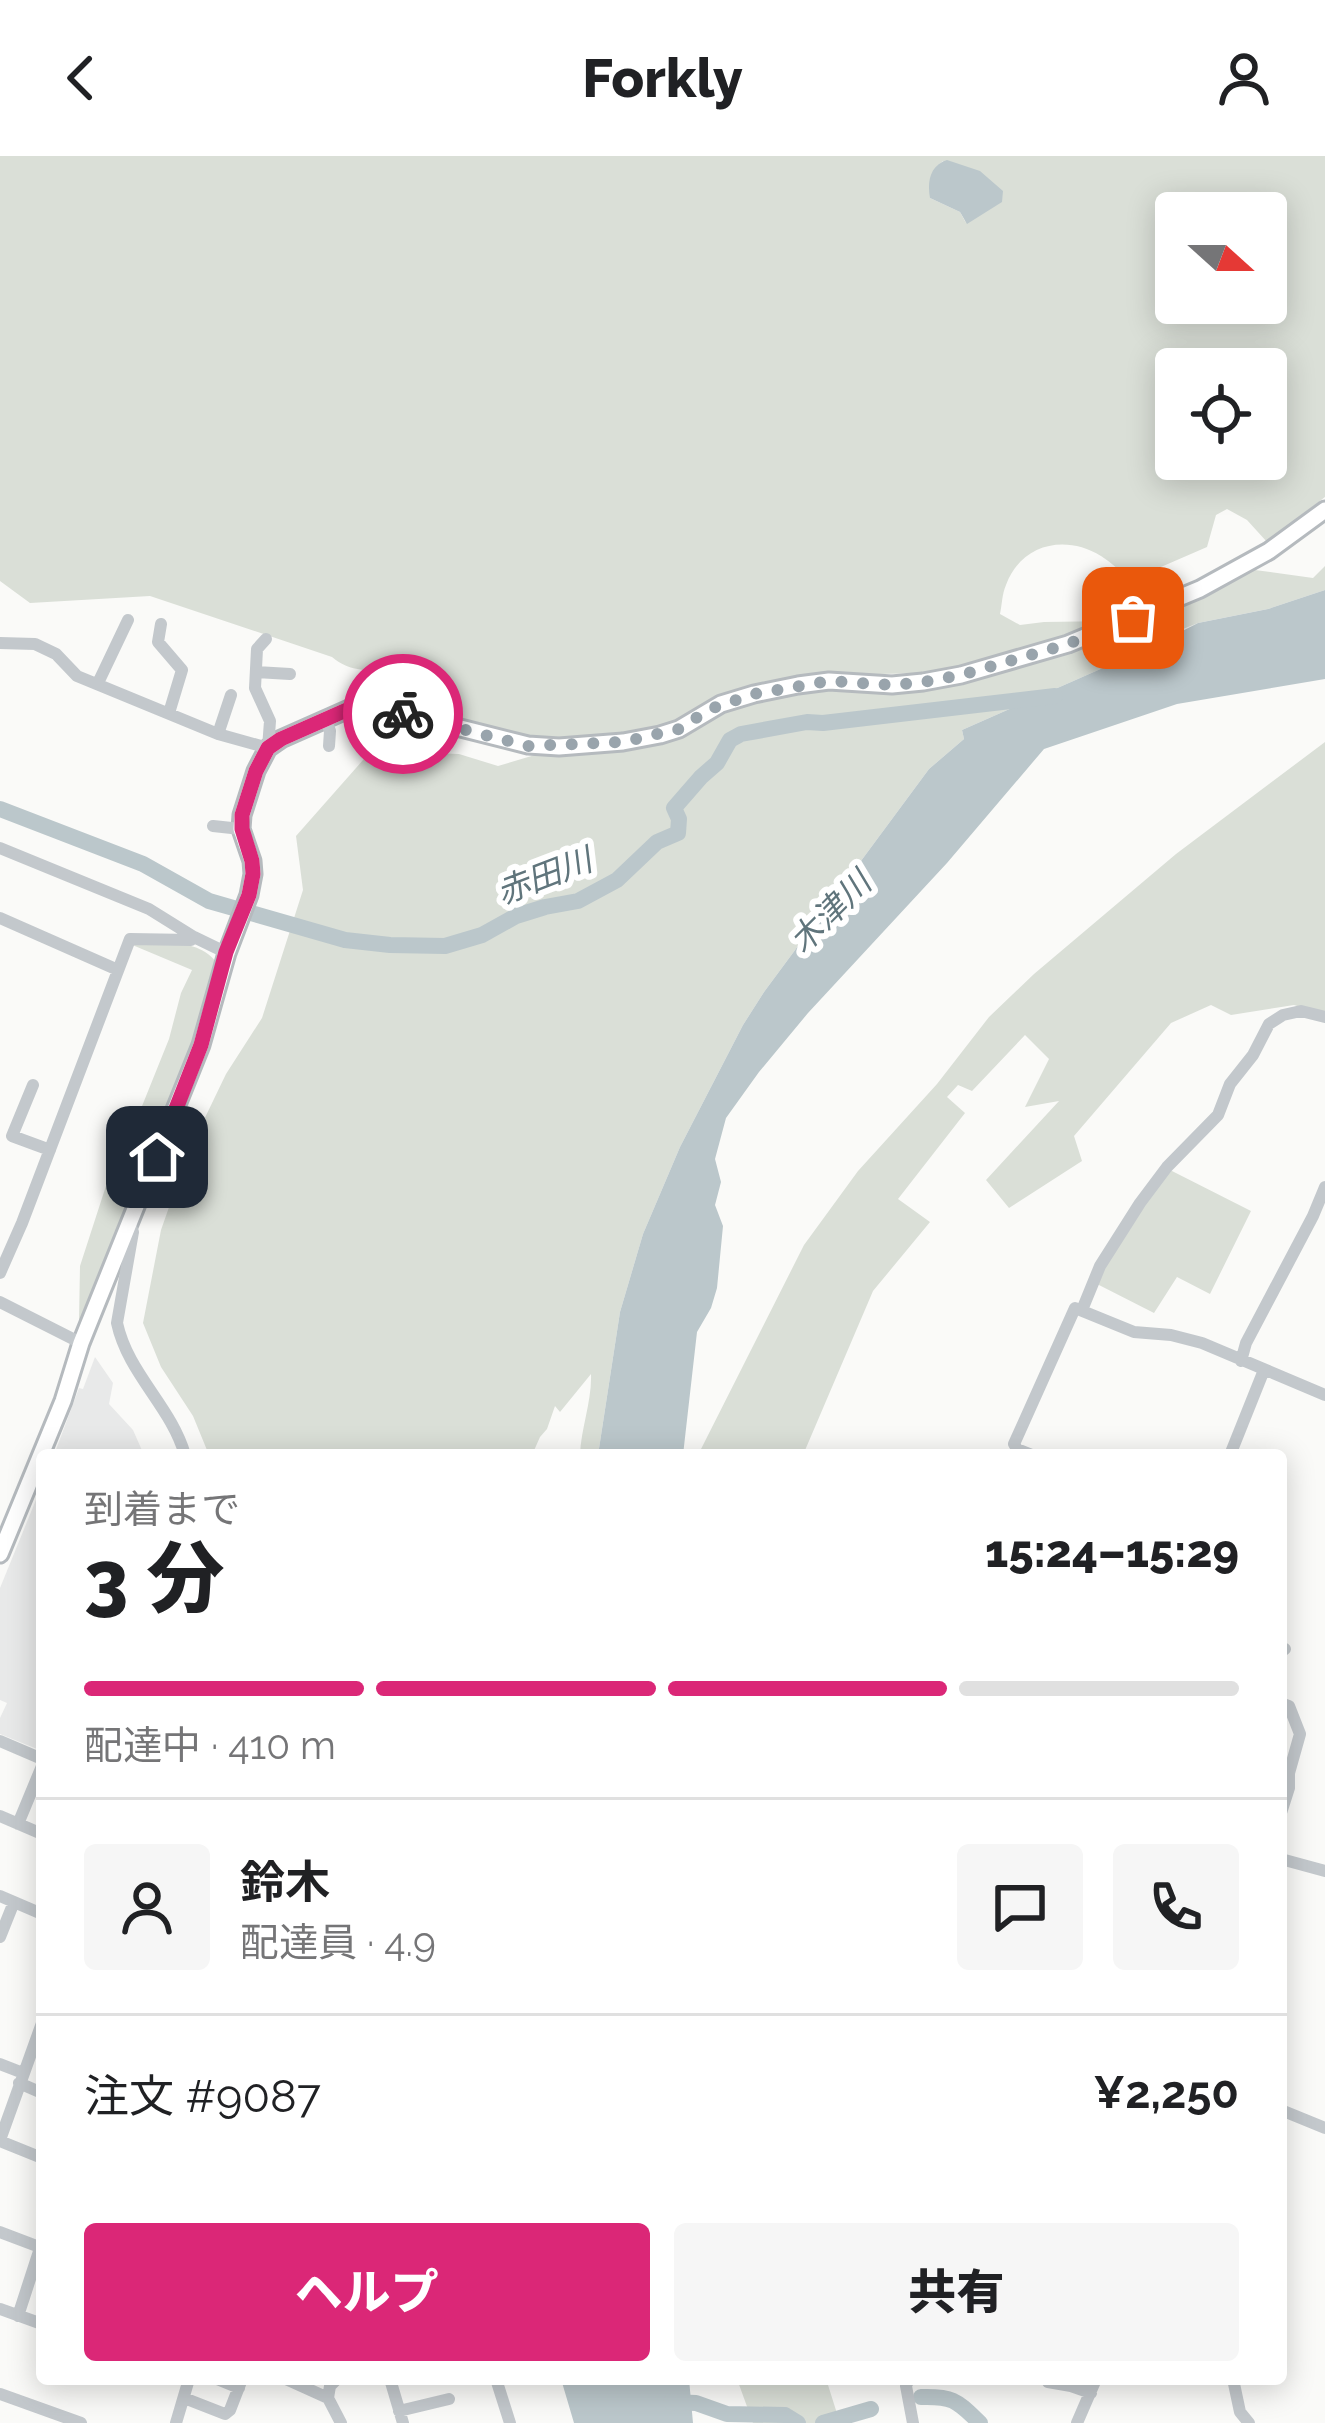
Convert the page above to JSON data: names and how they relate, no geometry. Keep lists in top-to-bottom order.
{
  "water": ["赤田川", "木津川"],
  "north": "right",
  "page": {
    "header": "Forkly",
    "heading": ["3 分", "到着まで", "15:24–15:29"],
    "panel": [
      "鈴木",
      "配達員 · 4.9",
      "注文 #9087",
      "¥2,250"
    ],
    "bar": "配達中 · 410 m",
    "buttons": ["ヘルプ", "共有"]
  }
}
